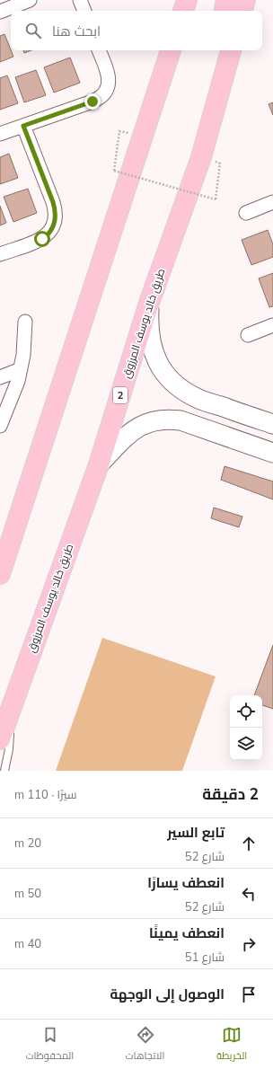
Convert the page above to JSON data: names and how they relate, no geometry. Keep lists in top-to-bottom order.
{
  "streets": {
    "main road": ["طريق خالد يوسف المرزوق", "2"]
  },
  "page": {
    "search": "ابحث هنا",
    "heading": ["2 دقيقة", "سيرًا · 110 m"],
    "list": [
      ["تابع السير", "شارع 52", "20 m"],
      ["انعطف يسارًا", "شارع 52", "50 m"],
      ["انعطف يمينًا", "شارع 51", "40 m"],
      "الوصول إلى الوجهة"
    ],
    "nav": ["الخريطة", "الاتجاهات", "المحفوظات"]
  }
}
